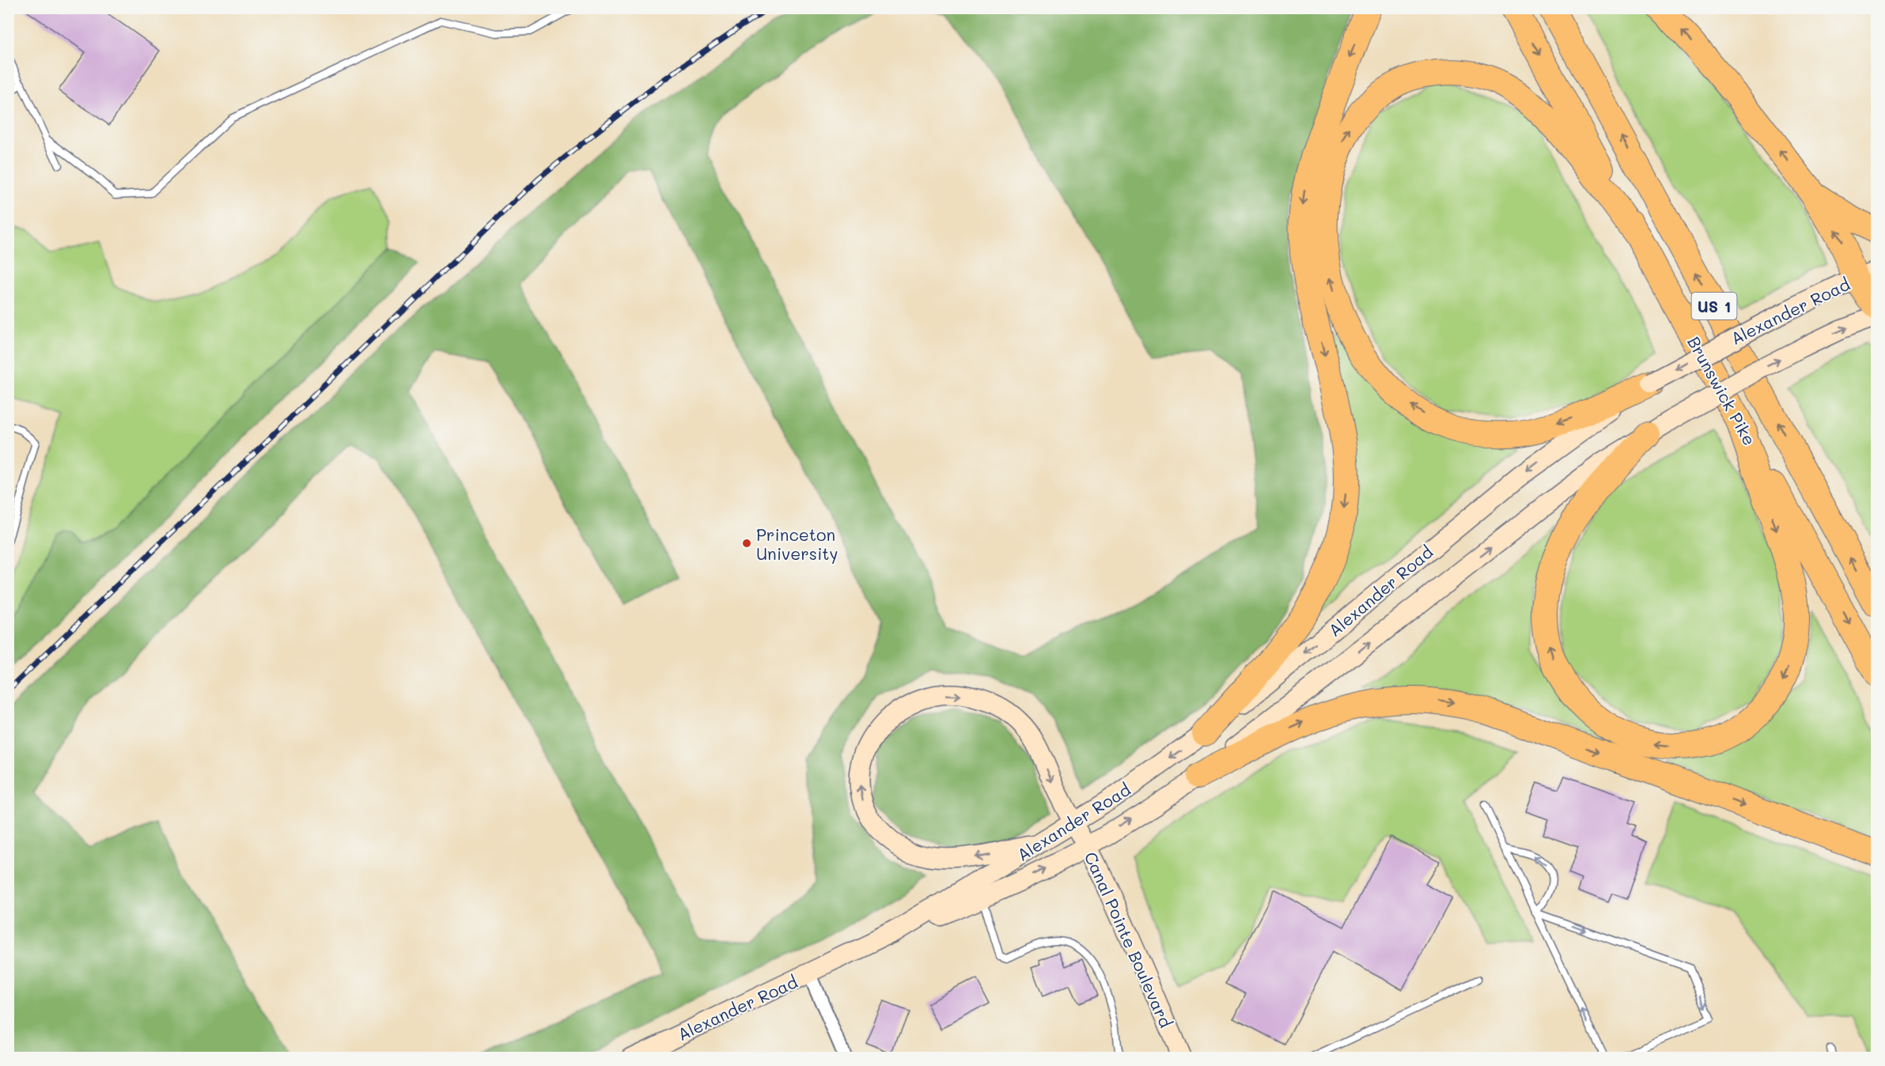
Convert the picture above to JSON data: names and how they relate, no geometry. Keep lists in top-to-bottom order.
{
  "streets": {
    "highway": ["US 1", "Brunswick Pike"],
    "main road": ["Alexander Road", "Canal Pointe Boulevard"]
  },
  "crossings": [
    ["Alexander Road", "Canal Pointe Boulevard"]
  ],
  "places": ["Princeton University"]
}
